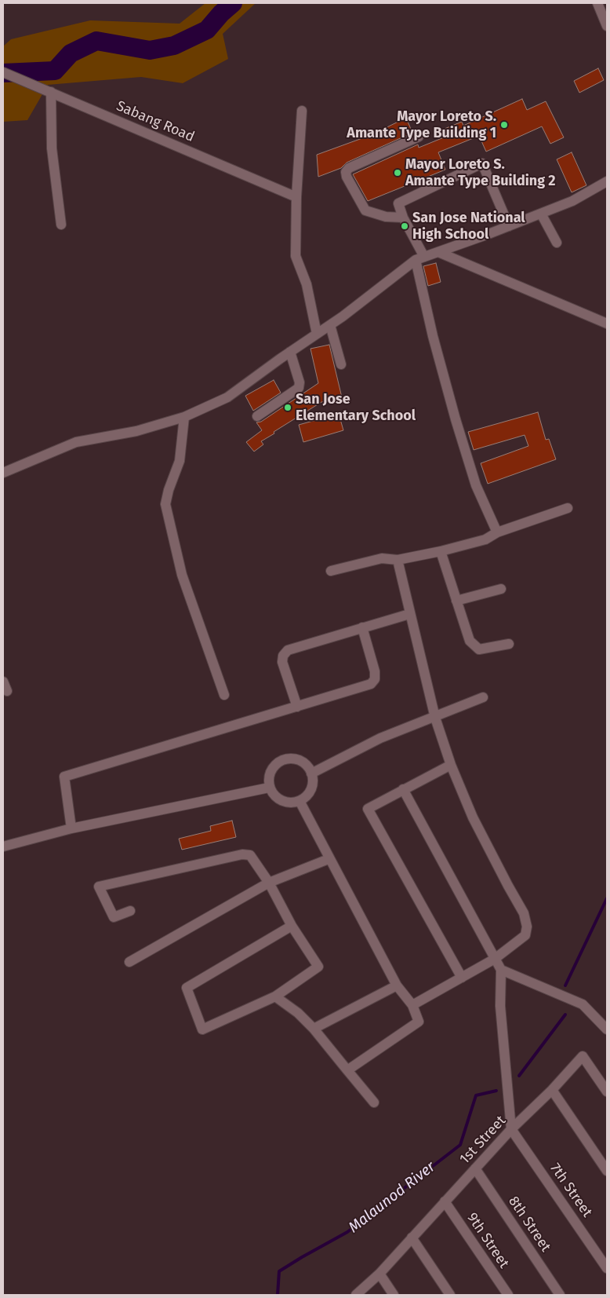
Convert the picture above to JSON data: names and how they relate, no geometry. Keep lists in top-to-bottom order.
{
  "streets": {
    "street": [
      "Sabang Road",
      "1st Street",
      "7th Street",
      "8th Street",
      "9th Street"
    ]
  },
  "crossings": [
    ["1st Street", "7th Street"],
    ["1st Street", "8th Street"],
    ["1st Street", "9th Street"]
  ],
  "water": ["Malaunod River"],
  "places": [
    "Mayor Loreto S. Amante Type Building 1",
    "Mayor Loreto S. Amante Type Building 2",
    "San Jose National High School",
    "San Jose Elementary School"
  ]
}
